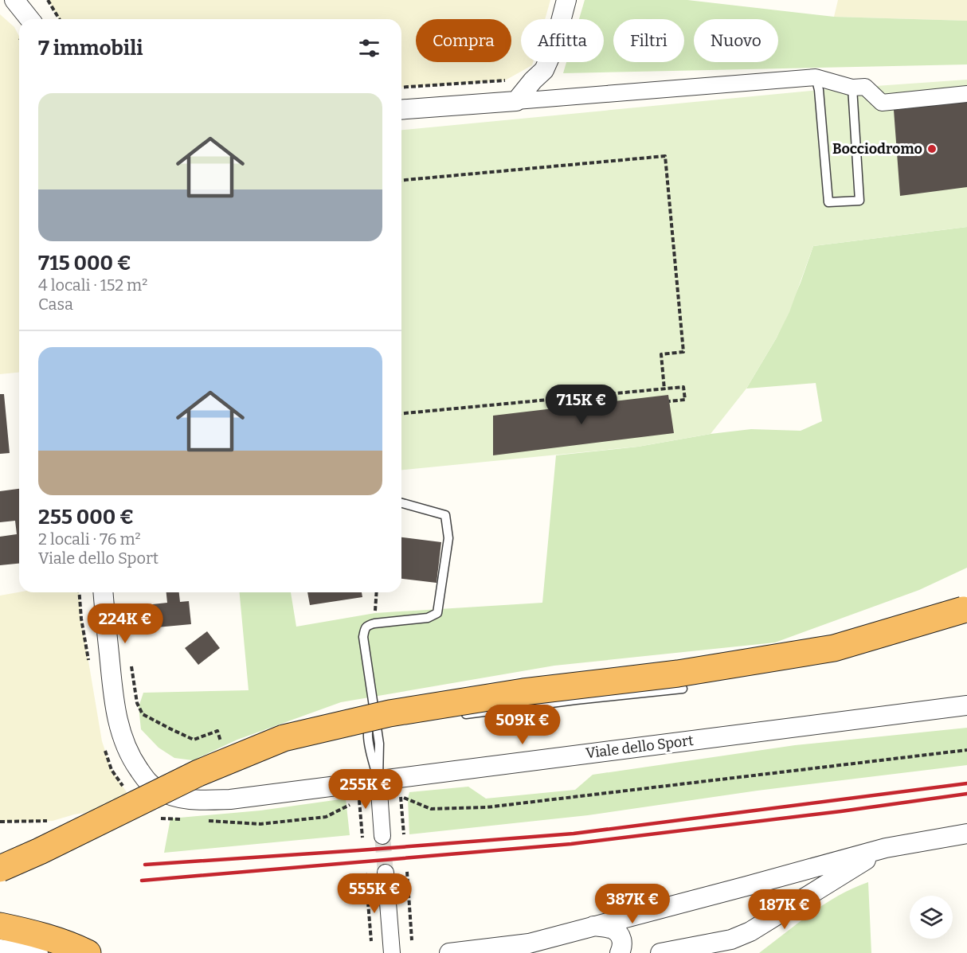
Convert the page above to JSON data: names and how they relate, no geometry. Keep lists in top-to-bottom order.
{
  "streets": {
    "street": ["Viale dello Sport"]
  },
  "places": ["Bocciodromo"],
  "page": {
    "chip": [
      "Compra",
      "Affitta",
      "Filtri",
      "Nuovo"
    ],
    "heading": "7 immobili",
    "list": [
      {
        "name": "715 000 €",
        "note": "4 locali · 152 m² · Casa"
      },
      {
        "name": "255 000 €",
        "note": "2 locali · 76 m² · Viale dello Sport"
      }
    ],
    "price": [
      "715K €",
      "224K €",
      "509K €",
      "255K €",
      "555K €",
      "387K €",
      "187K €"
    ]
  }
}
